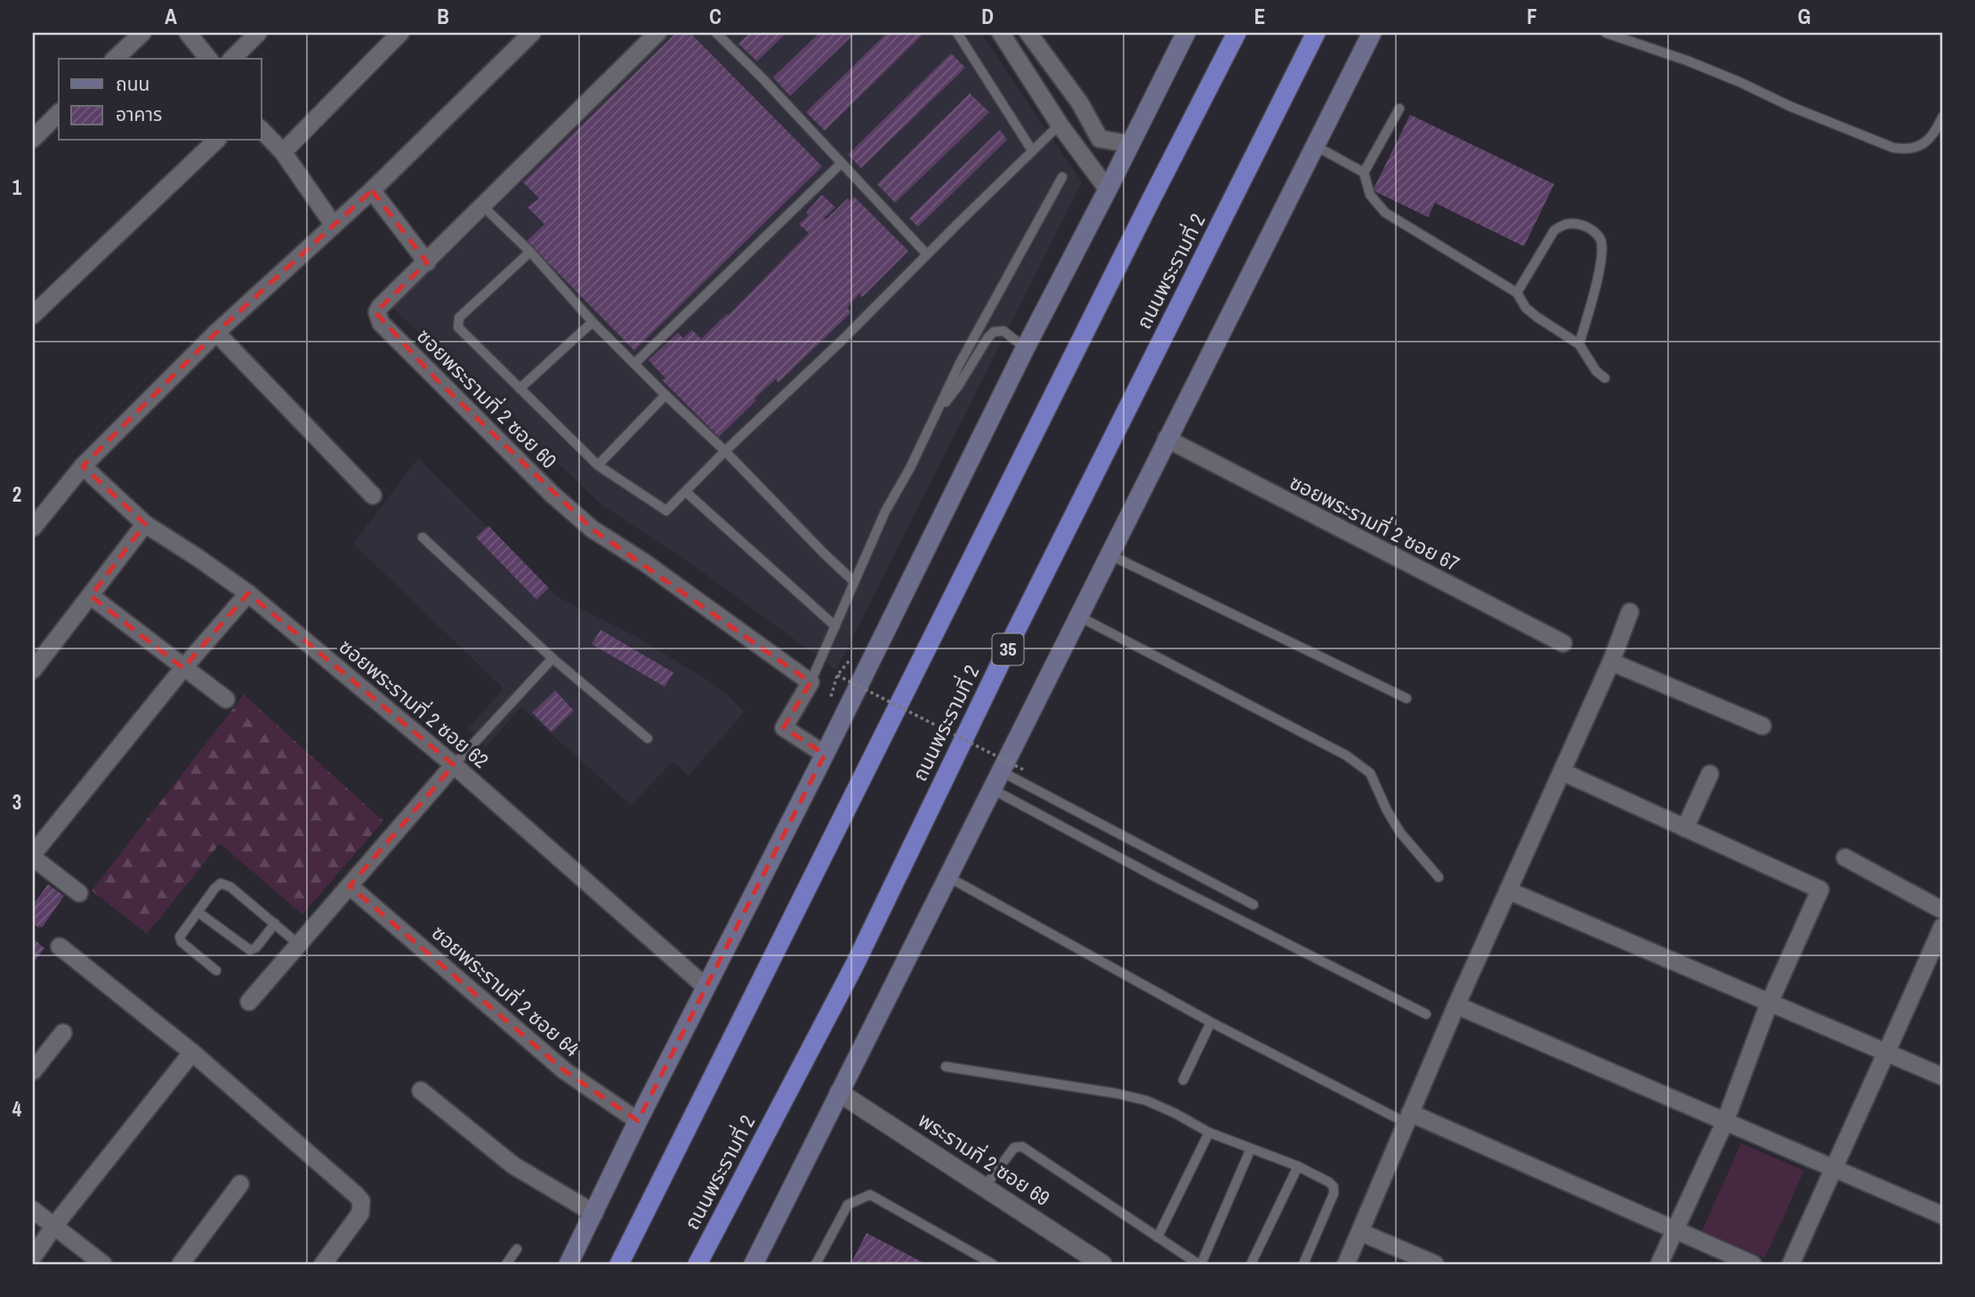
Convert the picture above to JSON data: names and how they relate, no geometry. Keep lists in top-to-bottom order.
{
  "streets": {
    "highway": ["ถนนพระรามที่ 2", "35"],
    "street": [
      "ซอยพระรามที่ 2 ซอย 60",
      "ซอยพระรามที่ 2 ซอย 67",
      "ซอยพระรามที่ 2 ซอย 62",
      "ซอยพระรามที่ 2 ซอย 64",
      "พระรามที่ 2 ซอย 69"
    ]
  },
  "crossings": [
    ["ซอยพระรามที่ 2 ซอย 67", "35"],
    ["35", "พระรามที่ 2 ซอย 69"]
  ],
  "legend": ["ถนน", "อาคาร"],
  "grid": {
    "columns": [
      "A",
      "B",
      "C",
      "D",
      "E",
      "F",
      "G"
    ],
    "rows": [
      "1",
      "2",
      "3",
      "4"
    ]
  }
}
